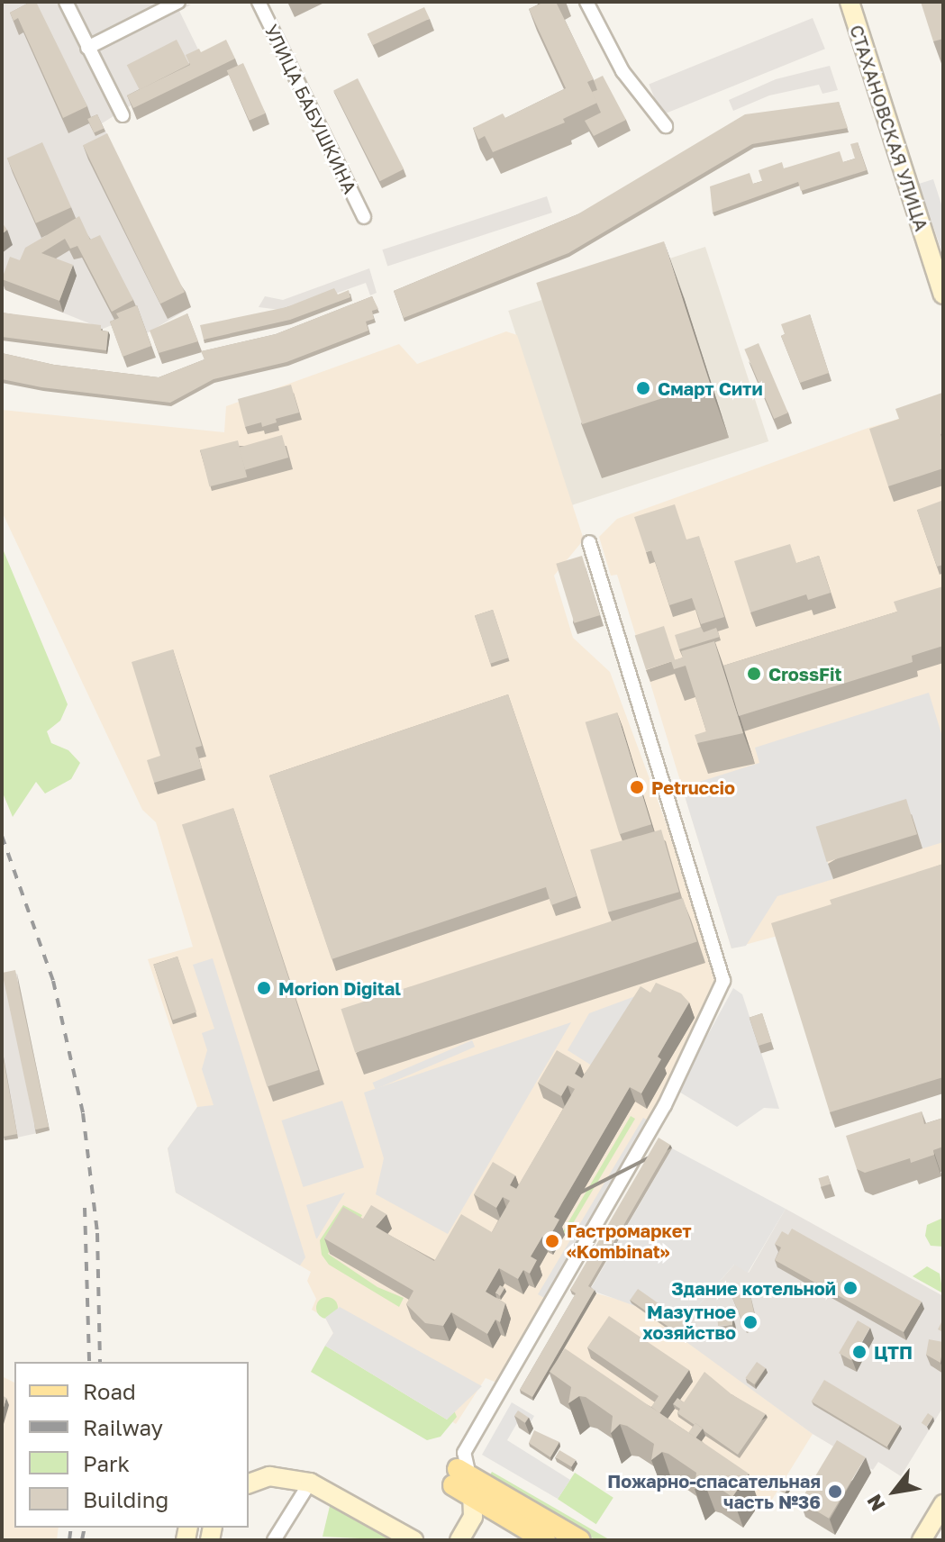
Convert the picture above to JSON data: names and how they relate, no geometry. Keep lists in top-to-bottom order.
{
  "streets": {
    "main road": ["СТАХАНОВСКАЯ УЛИЦА"],
    "street": ["УЛИЦА БАБУШКИНА"]
  },
  "places": [
    "Смарт Сити",
    "CrossFit",
    "Petruccio",
    "Morion Digital",
    "Гастромаркет «Kombinat»",
    "Здание котельной",
    "Мазутное хозяйство",
    "ЦТП",
    "Пожарно-спасательная часть №36"
  ],
  "legend": [
    "Road",
    "Railway",
    "Park",
    "Building"
  ],
  "north": "bottom left"
}
